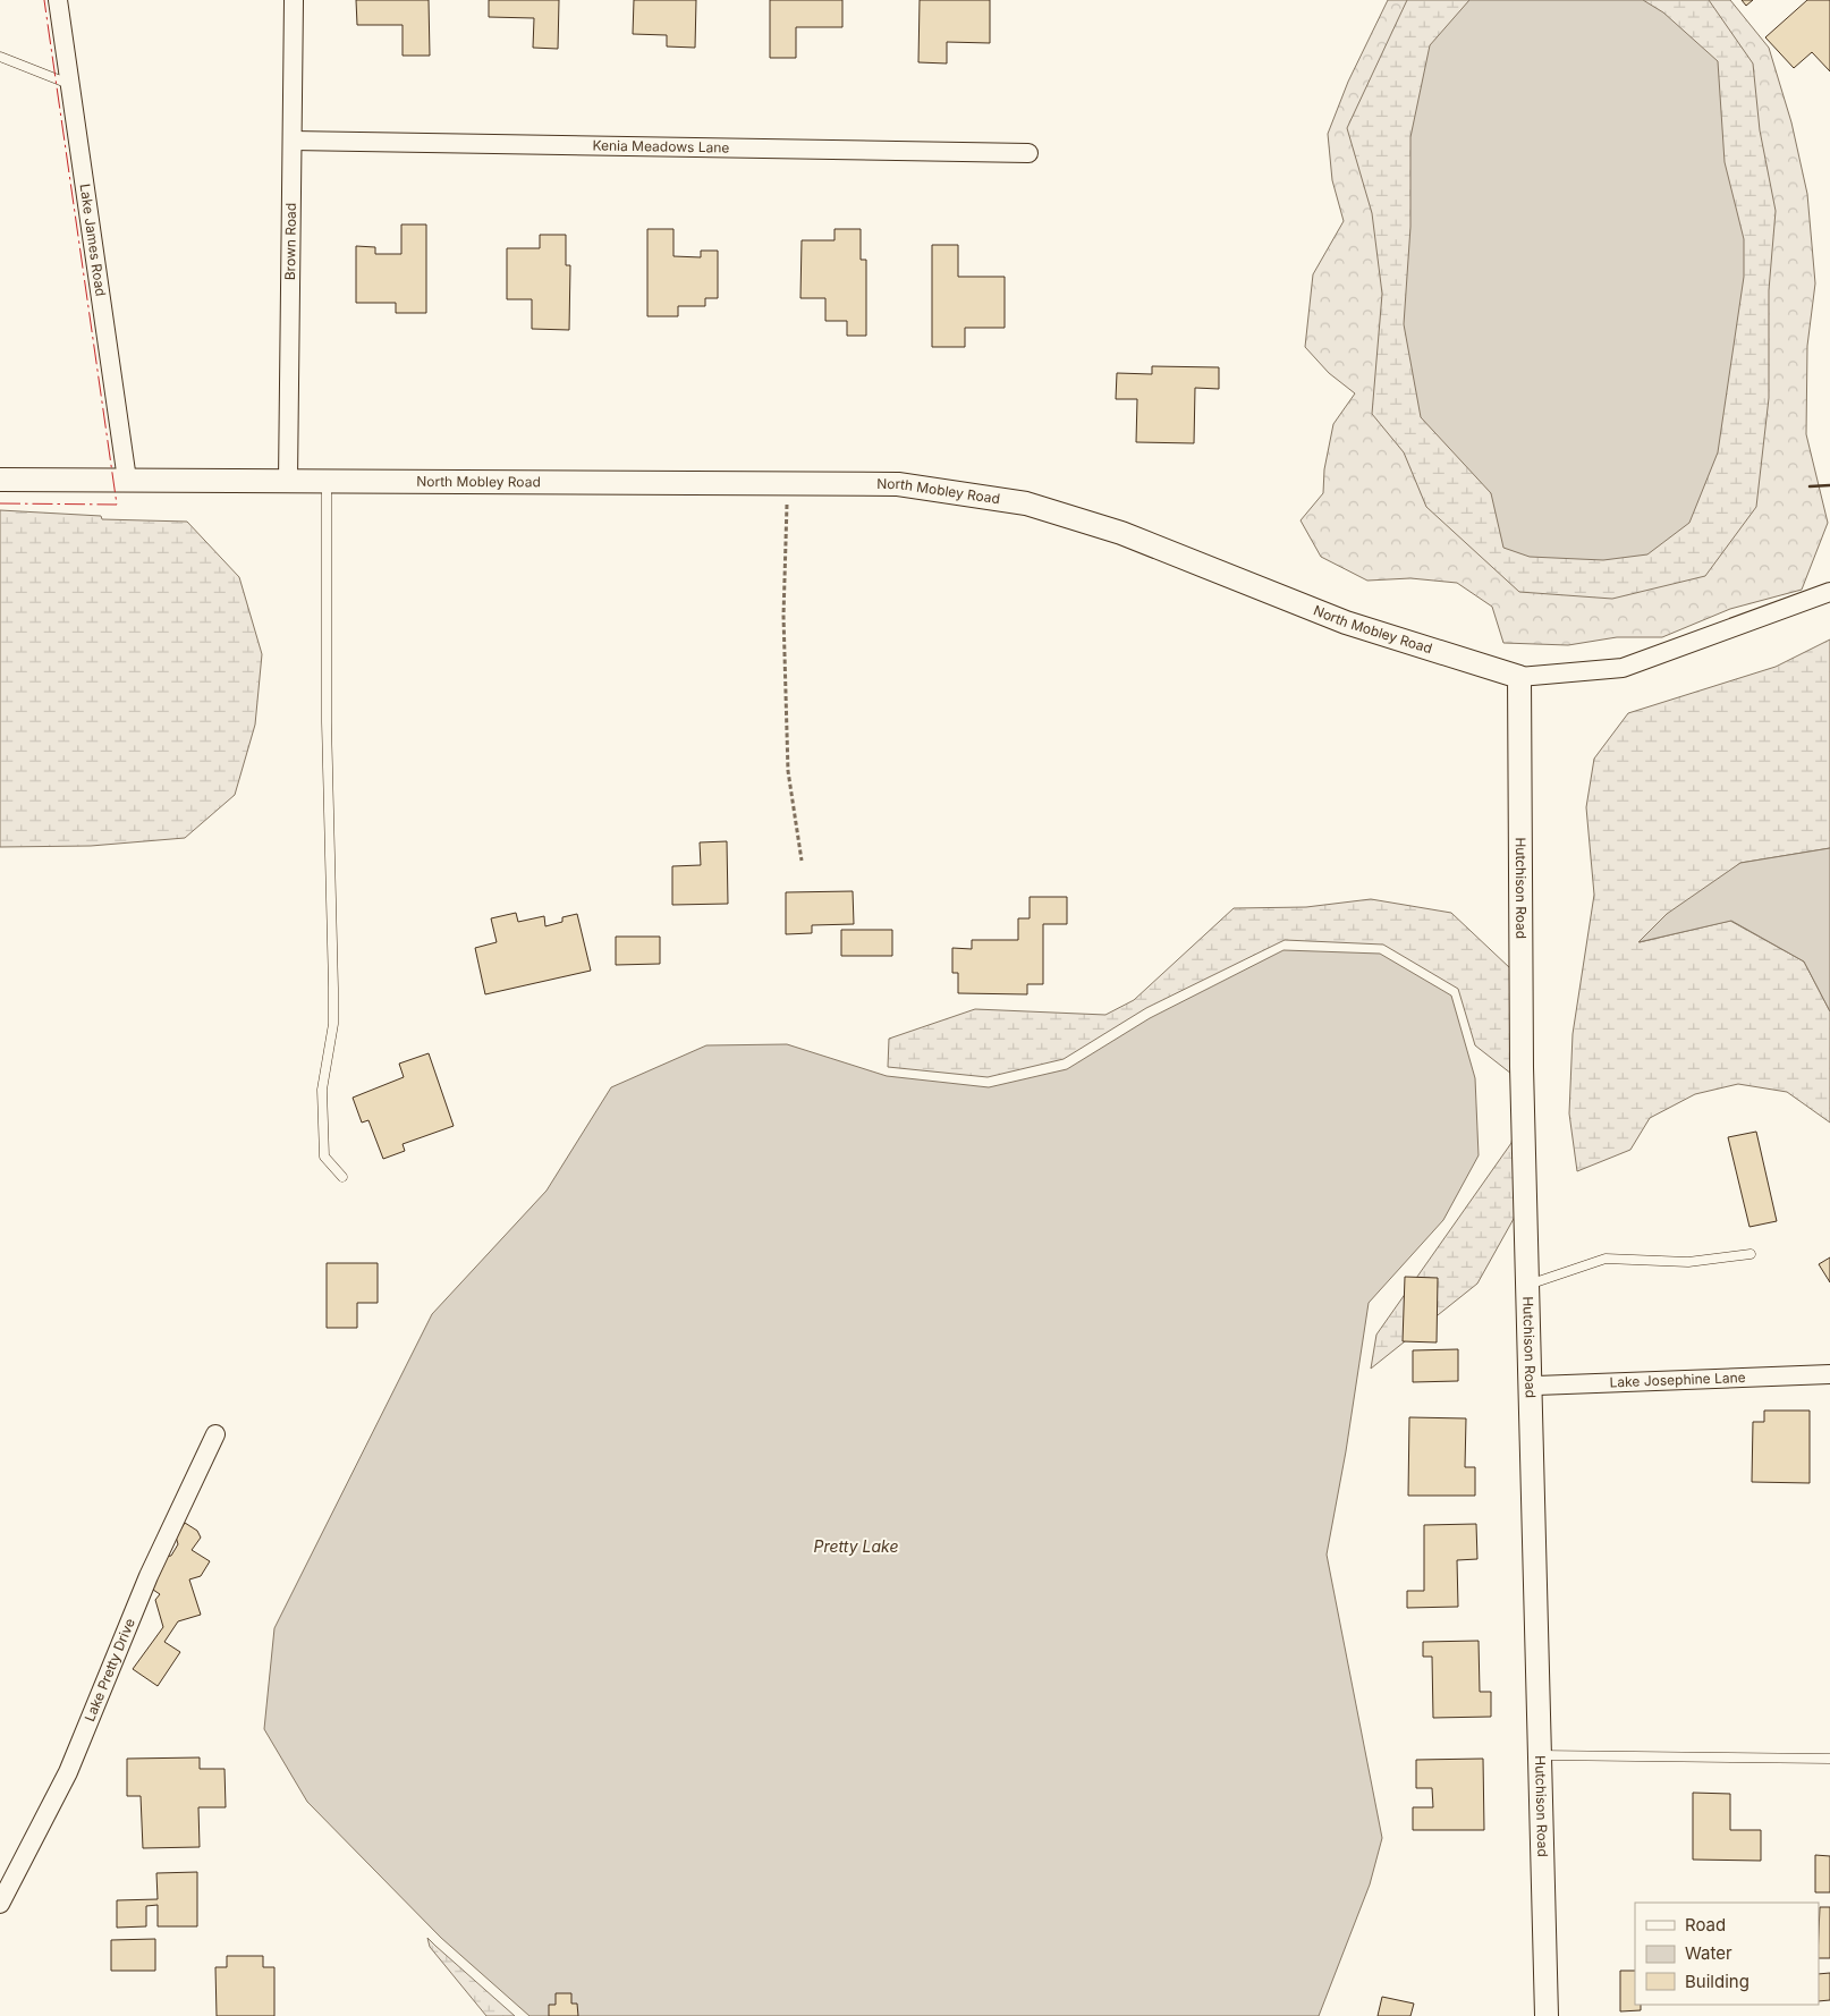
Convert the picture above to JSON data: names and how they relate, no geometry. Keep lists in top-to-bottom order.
{
  "streets": {
    "street": [
      "Kenia Meadows Lane",
      "Lake James Road",
      "Brown Road",
      "North Mobley Road",
      "Hutchison Road",
      "Lake Josephine Lane",
      "Lake Pretty Drive"
    ]
  },
  "crossings": [
    ["Kenia Meadows Lane", "Brown Road"],
    ["Lake James Road", "North Mobley Road"],
    ["Brown Road", "North Mobley Road"],
    ["North Mobley Road", "Hutchison Road"],
    ["Hutchison Road", "Lake Josephine Lane"]
  ],
  "water": ["Pretty Lake"],
  "legend": ["Road", "Water", "Building"]
}
